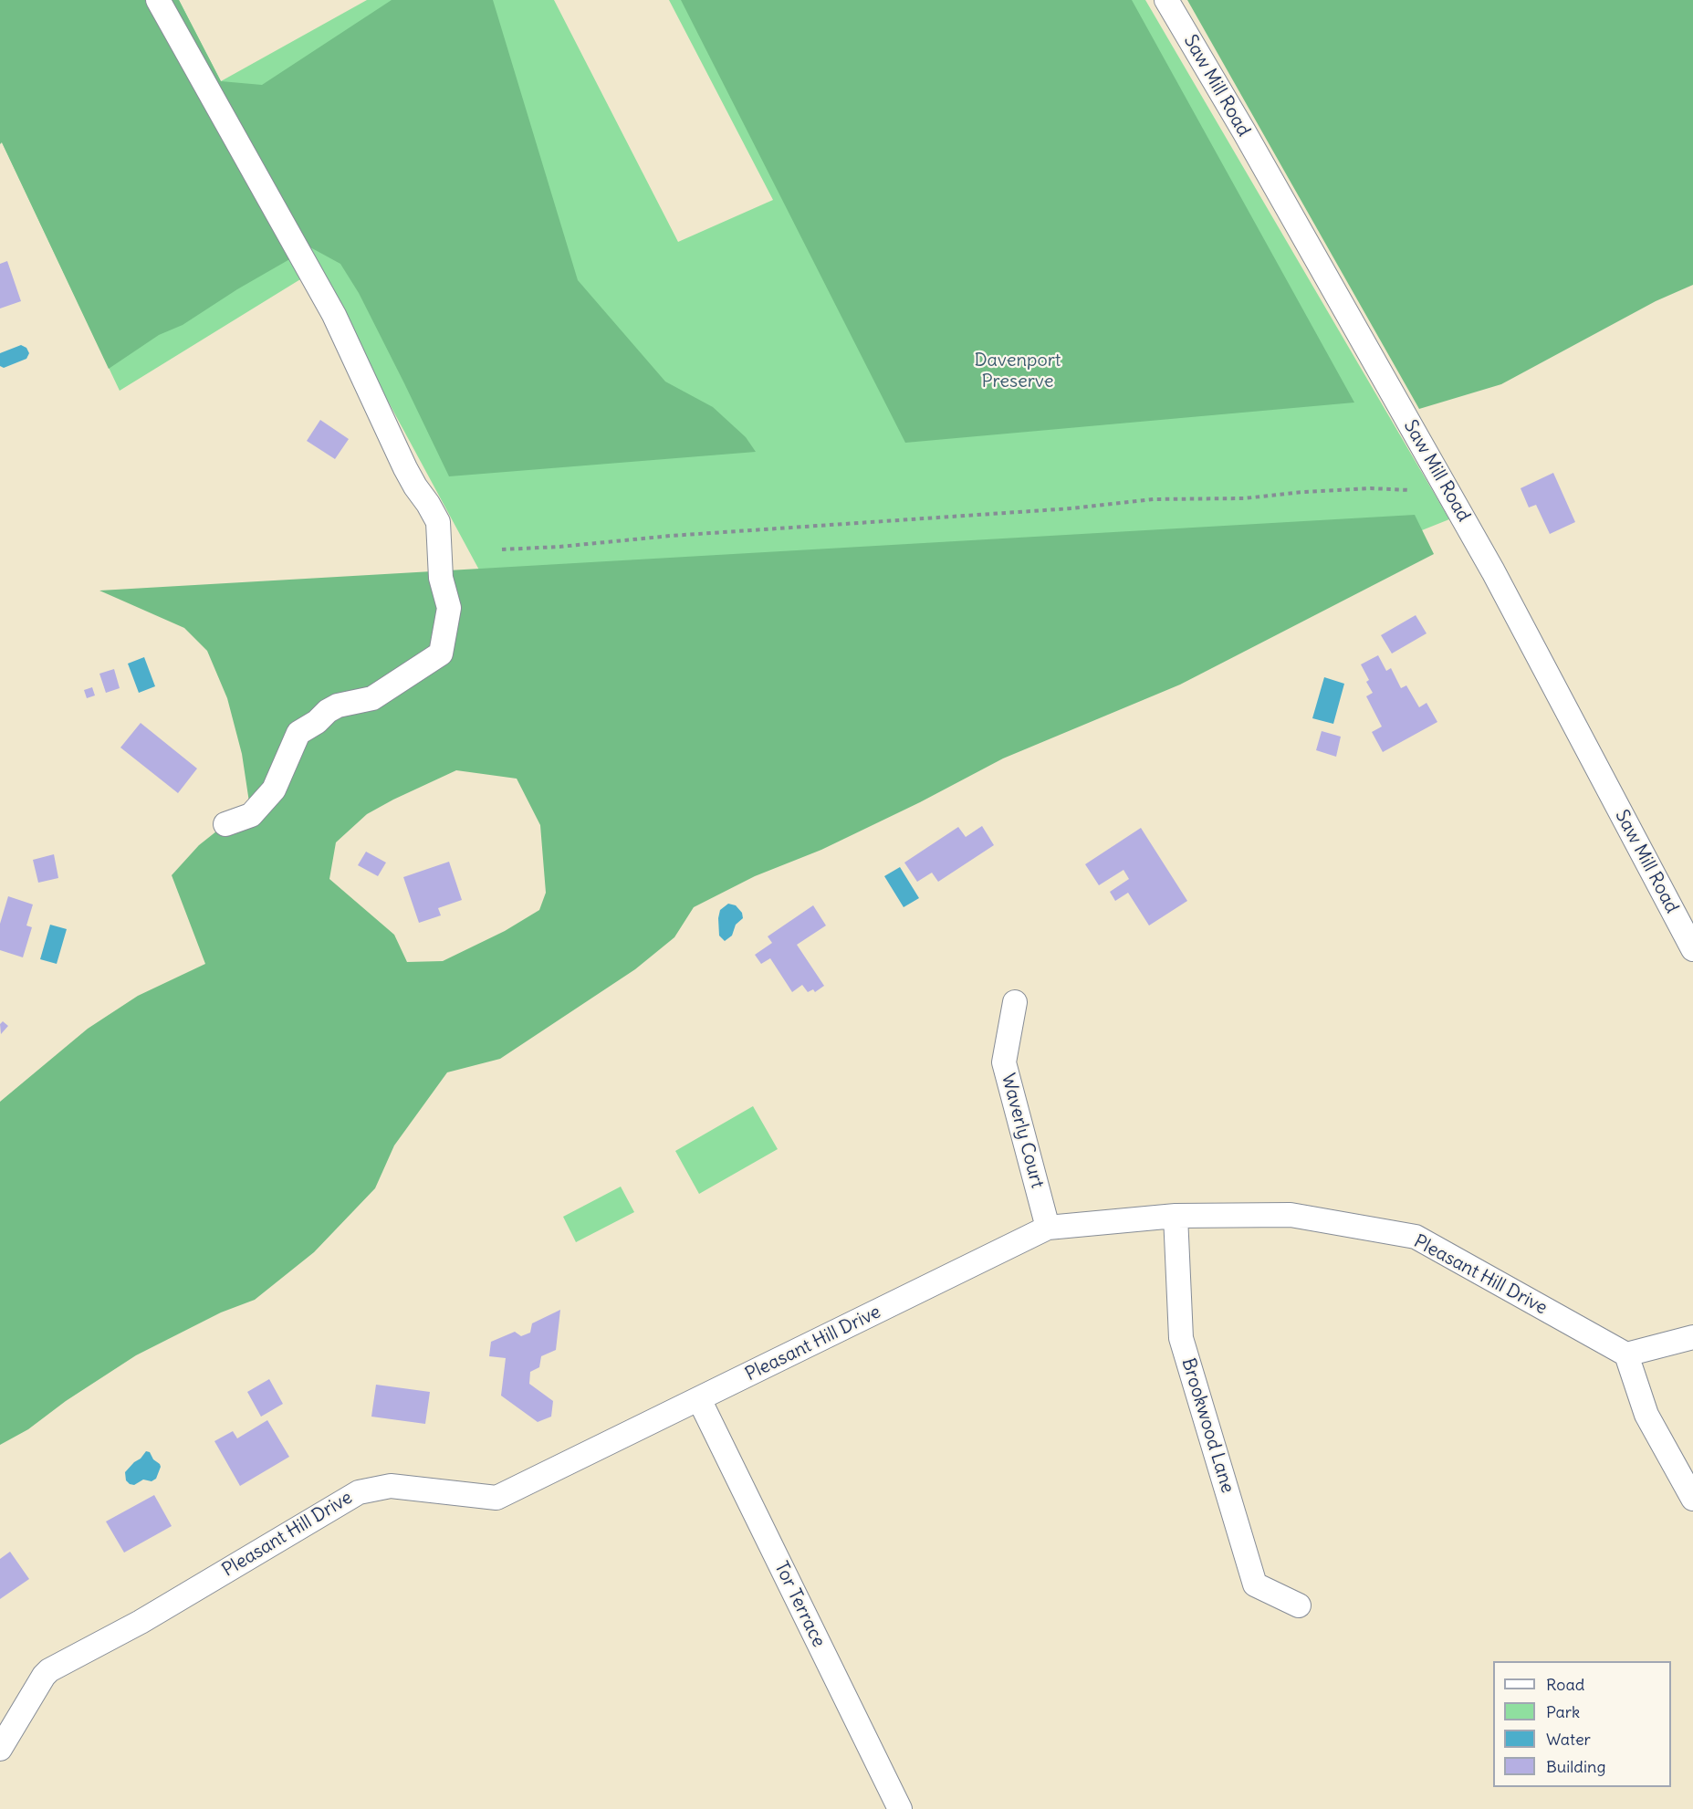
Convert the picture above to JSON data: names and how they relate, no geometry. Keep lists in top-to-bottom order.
{
  "streets": {
    "street": [
      "Saw Mill Road",
      "Waverly Court",
      "Pleasant Hill Drive",
      "Brookwood Lane",
      "Tor Terrace"
    ]
  },
  "crossings": [
    ["Waverly Court", "Pleasant Hill Drive"],
    ["Pleasant Hill Drive", "Brookwood Lane"],
    ["Pleasant Hill Drive", "Tor Terrace"]
  ],
  "parks": ["Davenport Preserve"],
  "legend": [
    "Road",
    "Park",
    "Water",
    "Building"
  ]
}
